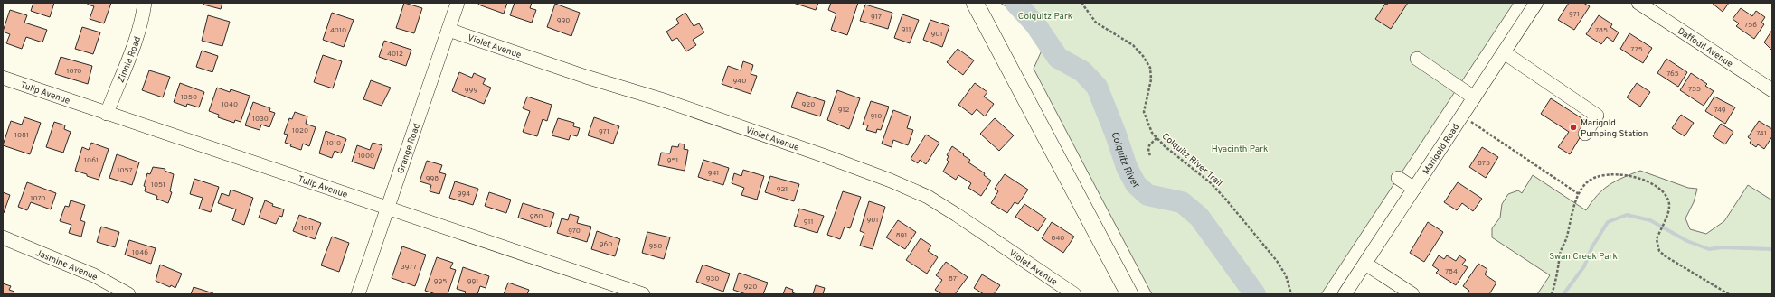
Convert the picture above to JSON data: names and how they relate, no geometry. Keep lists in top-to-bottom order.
{
  "streets": {
    "street": [
      "Violet Avenue",
      "Daffodil Avenue",
      "Zinnia Road",
      "Tulip Avenue",
      "Grange Road",
      "Marigold Road",
      "Jasmine Avenue"
    ],
    "path": ["Colquitz River Trail"]
  },
  "crossings": [
    ["Violet Avenue", "Grange Road"],
    ["Zinnia Road", "Tulip Avenue"],
    ["Tulip Avenue", "Grange Road"]
  ],
  "water": ["Colquitz River"],
  "parks": ["Colquitz Park", "Hyacinth Park", "Swan Creek Park"],
  "places": ["Marigold Pumping Station"],
  "house_numbers": [
    "971",
    "917",
    "990",
    "756",
    "911",
    "4010",
    "785",
    "901",
    "775",
    "4012",
    "1070",
    "765",
    "940",
    "755",
    "999",
    "1050",
    "1040",
    "920",
    "912",
    "749",
    "910",
    "1030",
    "1020",
    "971",
    "741",
    "1081",
    "1010",
    "1000",
    "1061",
    "951",
    "875",
    "1057",
    "941",
    "998",
    "1051",
    "921",
    "994",
    "1070",
    "980",
    "901",
    "911",
    "1011",
    "970",
    "891",
    "840",
    "960",
    "950",
    "1046",
    "3977",
    "784",
    "930",
    "871",
    "995",
    "991",
    "920"
  ]
}
